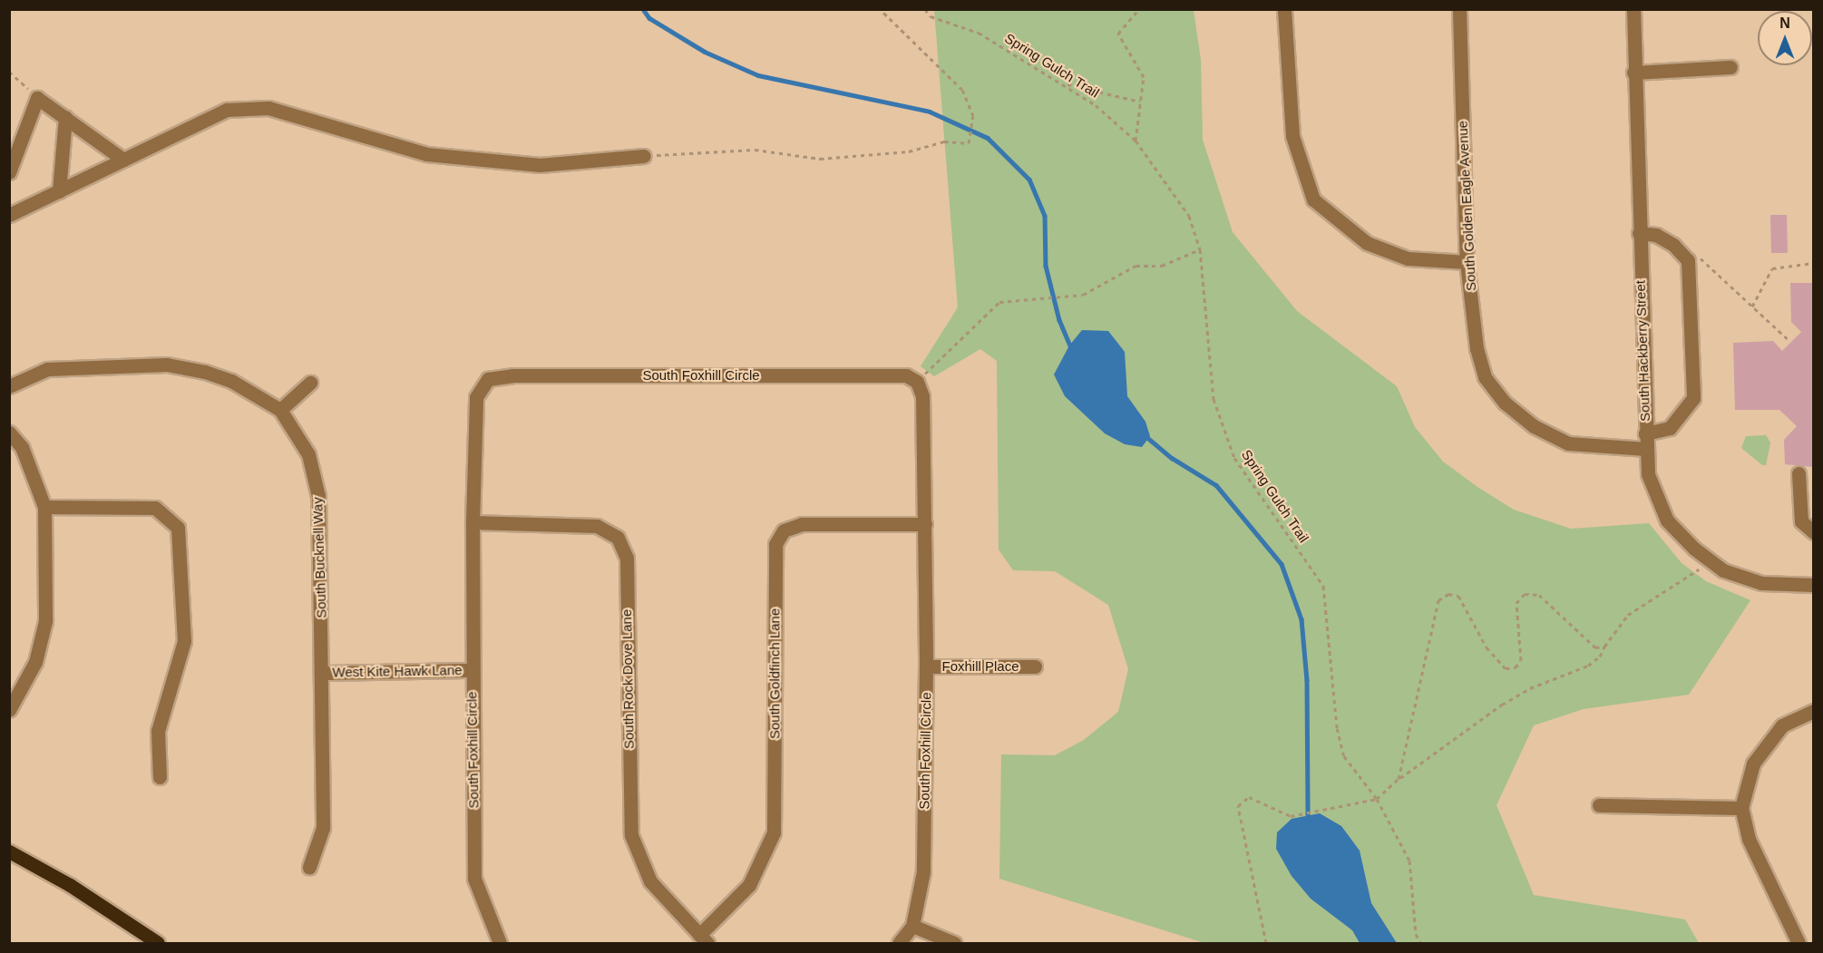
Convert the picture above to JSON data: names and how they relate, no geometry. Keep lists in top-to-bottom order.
{
  "streets": {
    "street": [
      "South Golden Eagle Avenue",
      "South Hackberry Street",
      "South Foxhill Circle",
      "South Bucknell Way",
      "Foxhill Place",
      "West Kite Hawk Lane",
      "South Goldfinch Lane",
      "South Rock Dove Lane"
    ],
    "path": ["Spring Gulch Trail"]
  },
  "crossings": [
    ["South Golden Eagle Avenue", "South Hackberry Street"],
    ["South Foxhill Circle", "Foxhill Place"],
    ["South Foxhill Circle", "West Kite Hawk Lane"],
    ["South Foxhill Circle", "South Goldfinch Lane"],
    ["South Foxhill Circle", "South Rock Dove Lane"],
    ["South Bucknell Way", "West Kite Hawk Lane"],
    ["South Goldfinch Lane", "South Rock Dove Lane"]
  ],
  "north": "top"
}
